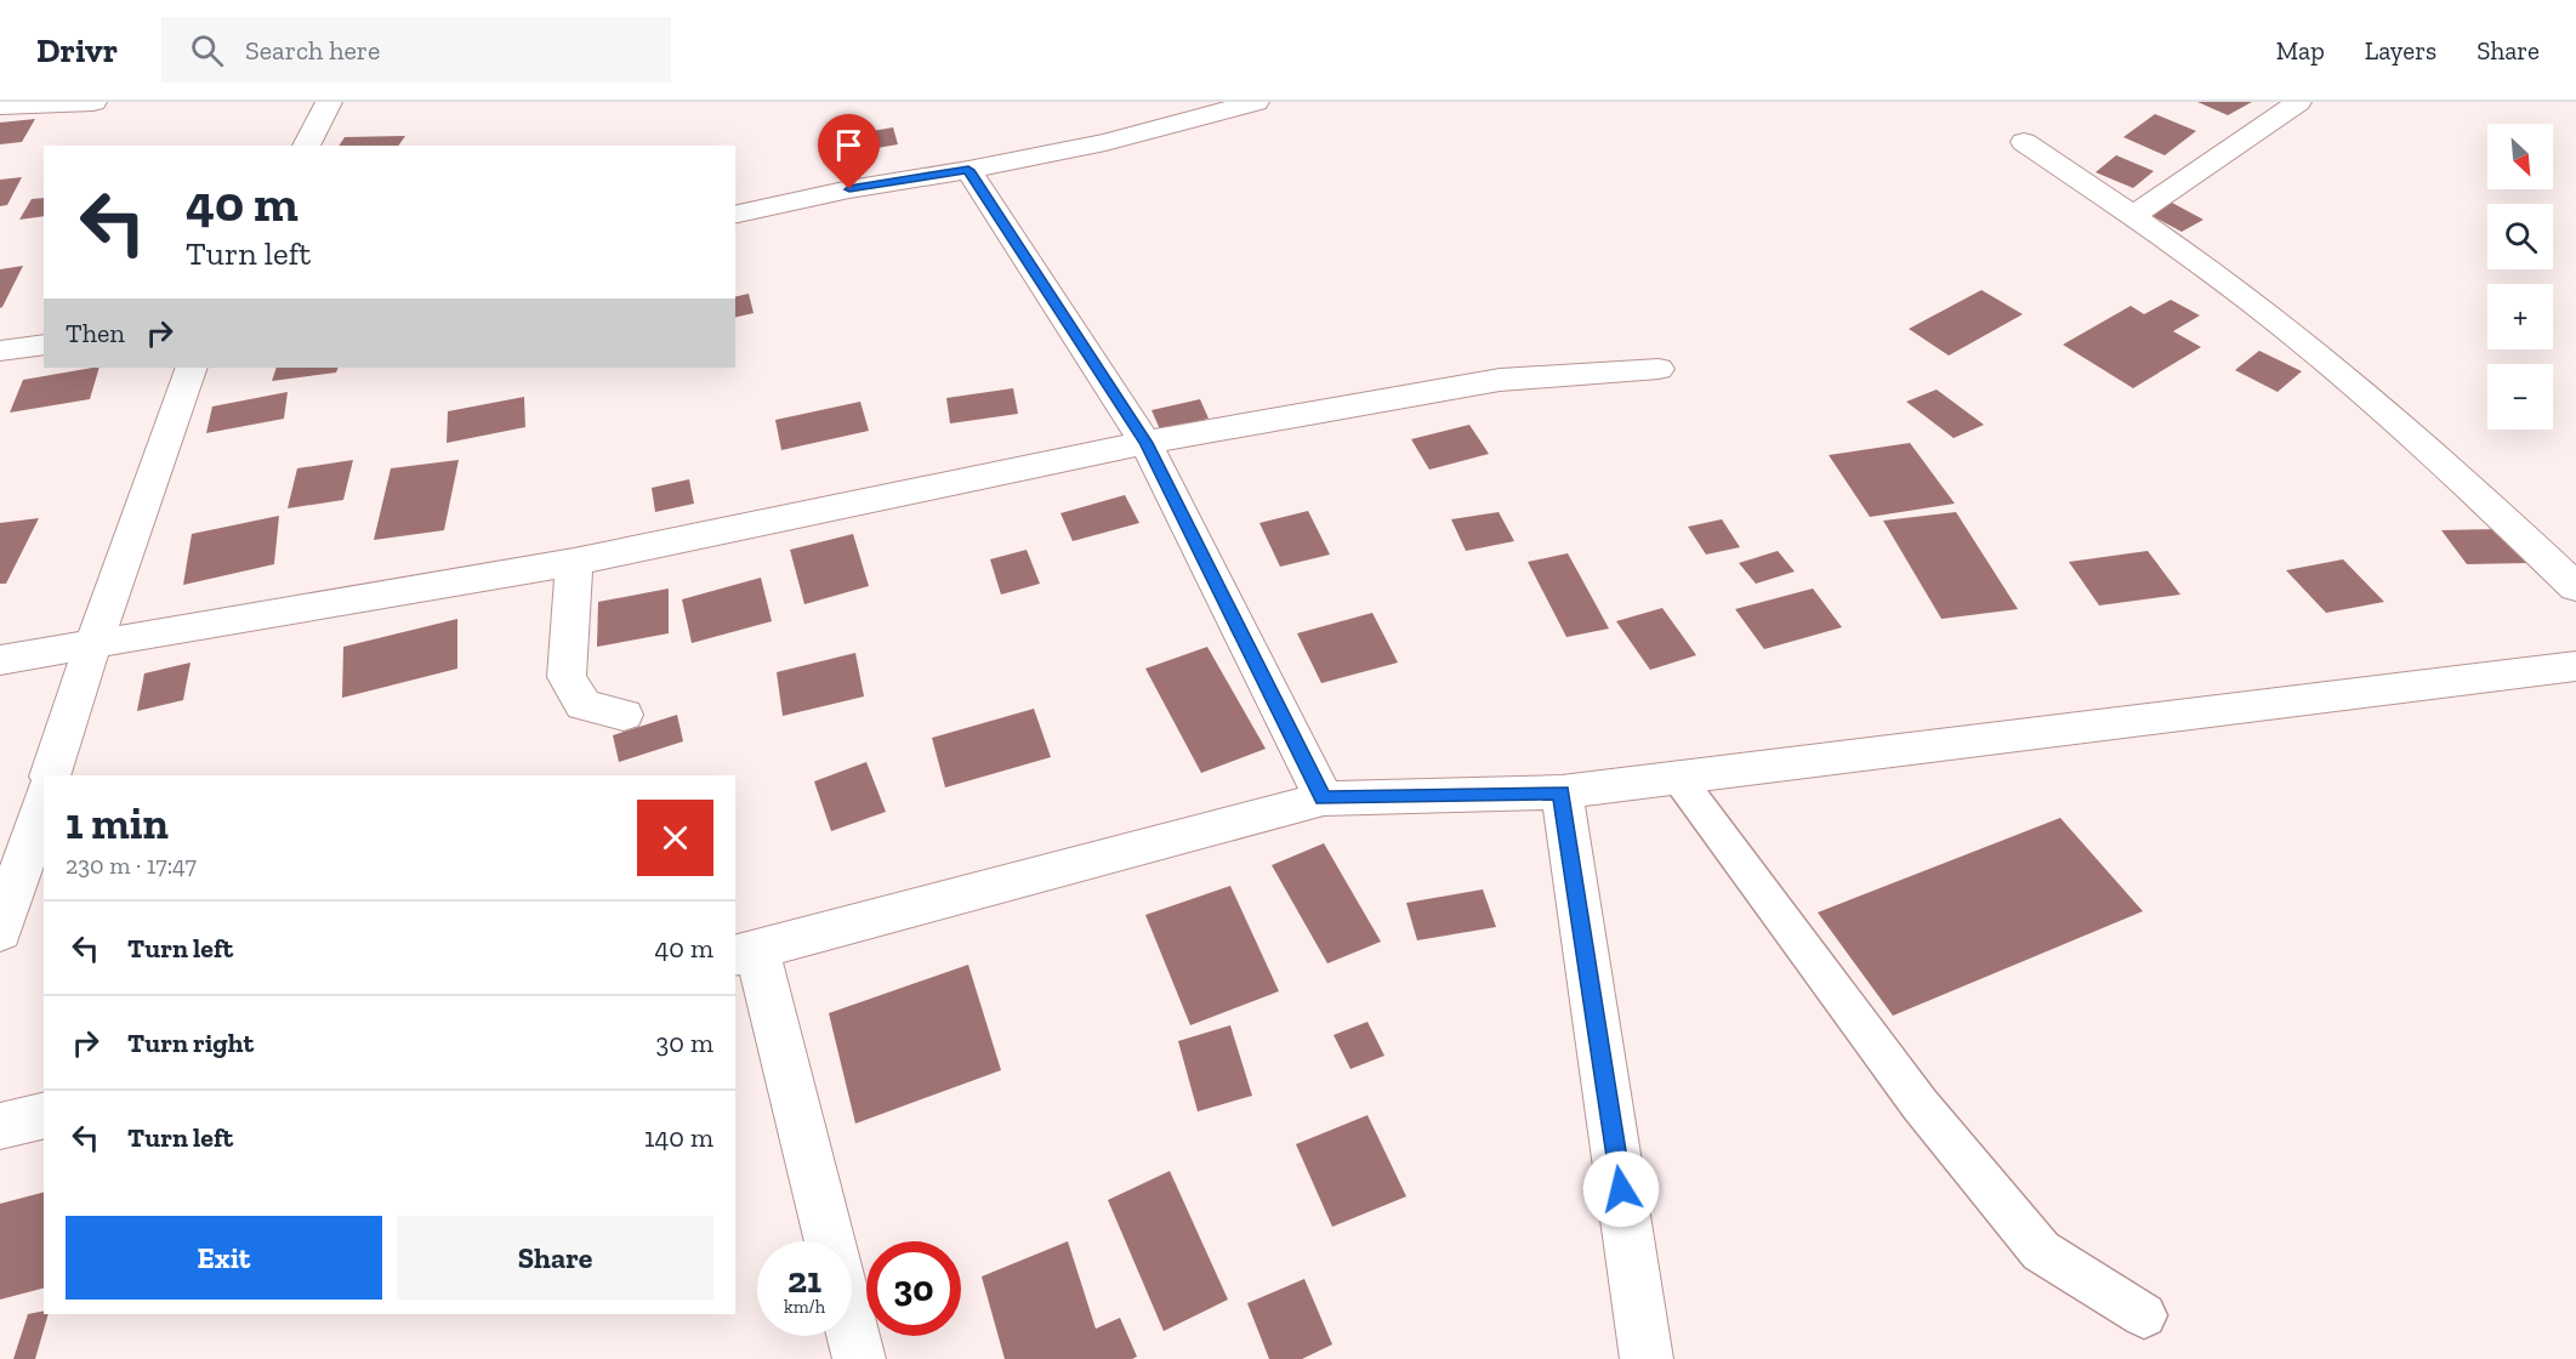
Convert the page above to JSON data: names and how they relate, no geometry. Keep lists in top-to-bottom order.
{
  "north": "bottom right",
  "page": {
    "header": "Drivr",
    "search": "Search here",
    "nav": ["Map", "Layers", "Share"],
    "map_buttons": ["+", "−"],
    "turn": ["40 m", "Turn left"],
    "then": "Then",
    "heading": ["1 min", "230 m · 17:47"],
    "list": [
      {
        "name": "Turn left",
        "value": "40 m"
      },
      {
        "name": "Turn right",
        "value": "30 m"
      },
      {
        "name": "Turn left",
        "value": "140 m"
      }
    ],
    "buttons": ["Exit", "Share"],
    "speed": "21 km/h",
    "limit": "30"
  }
}
